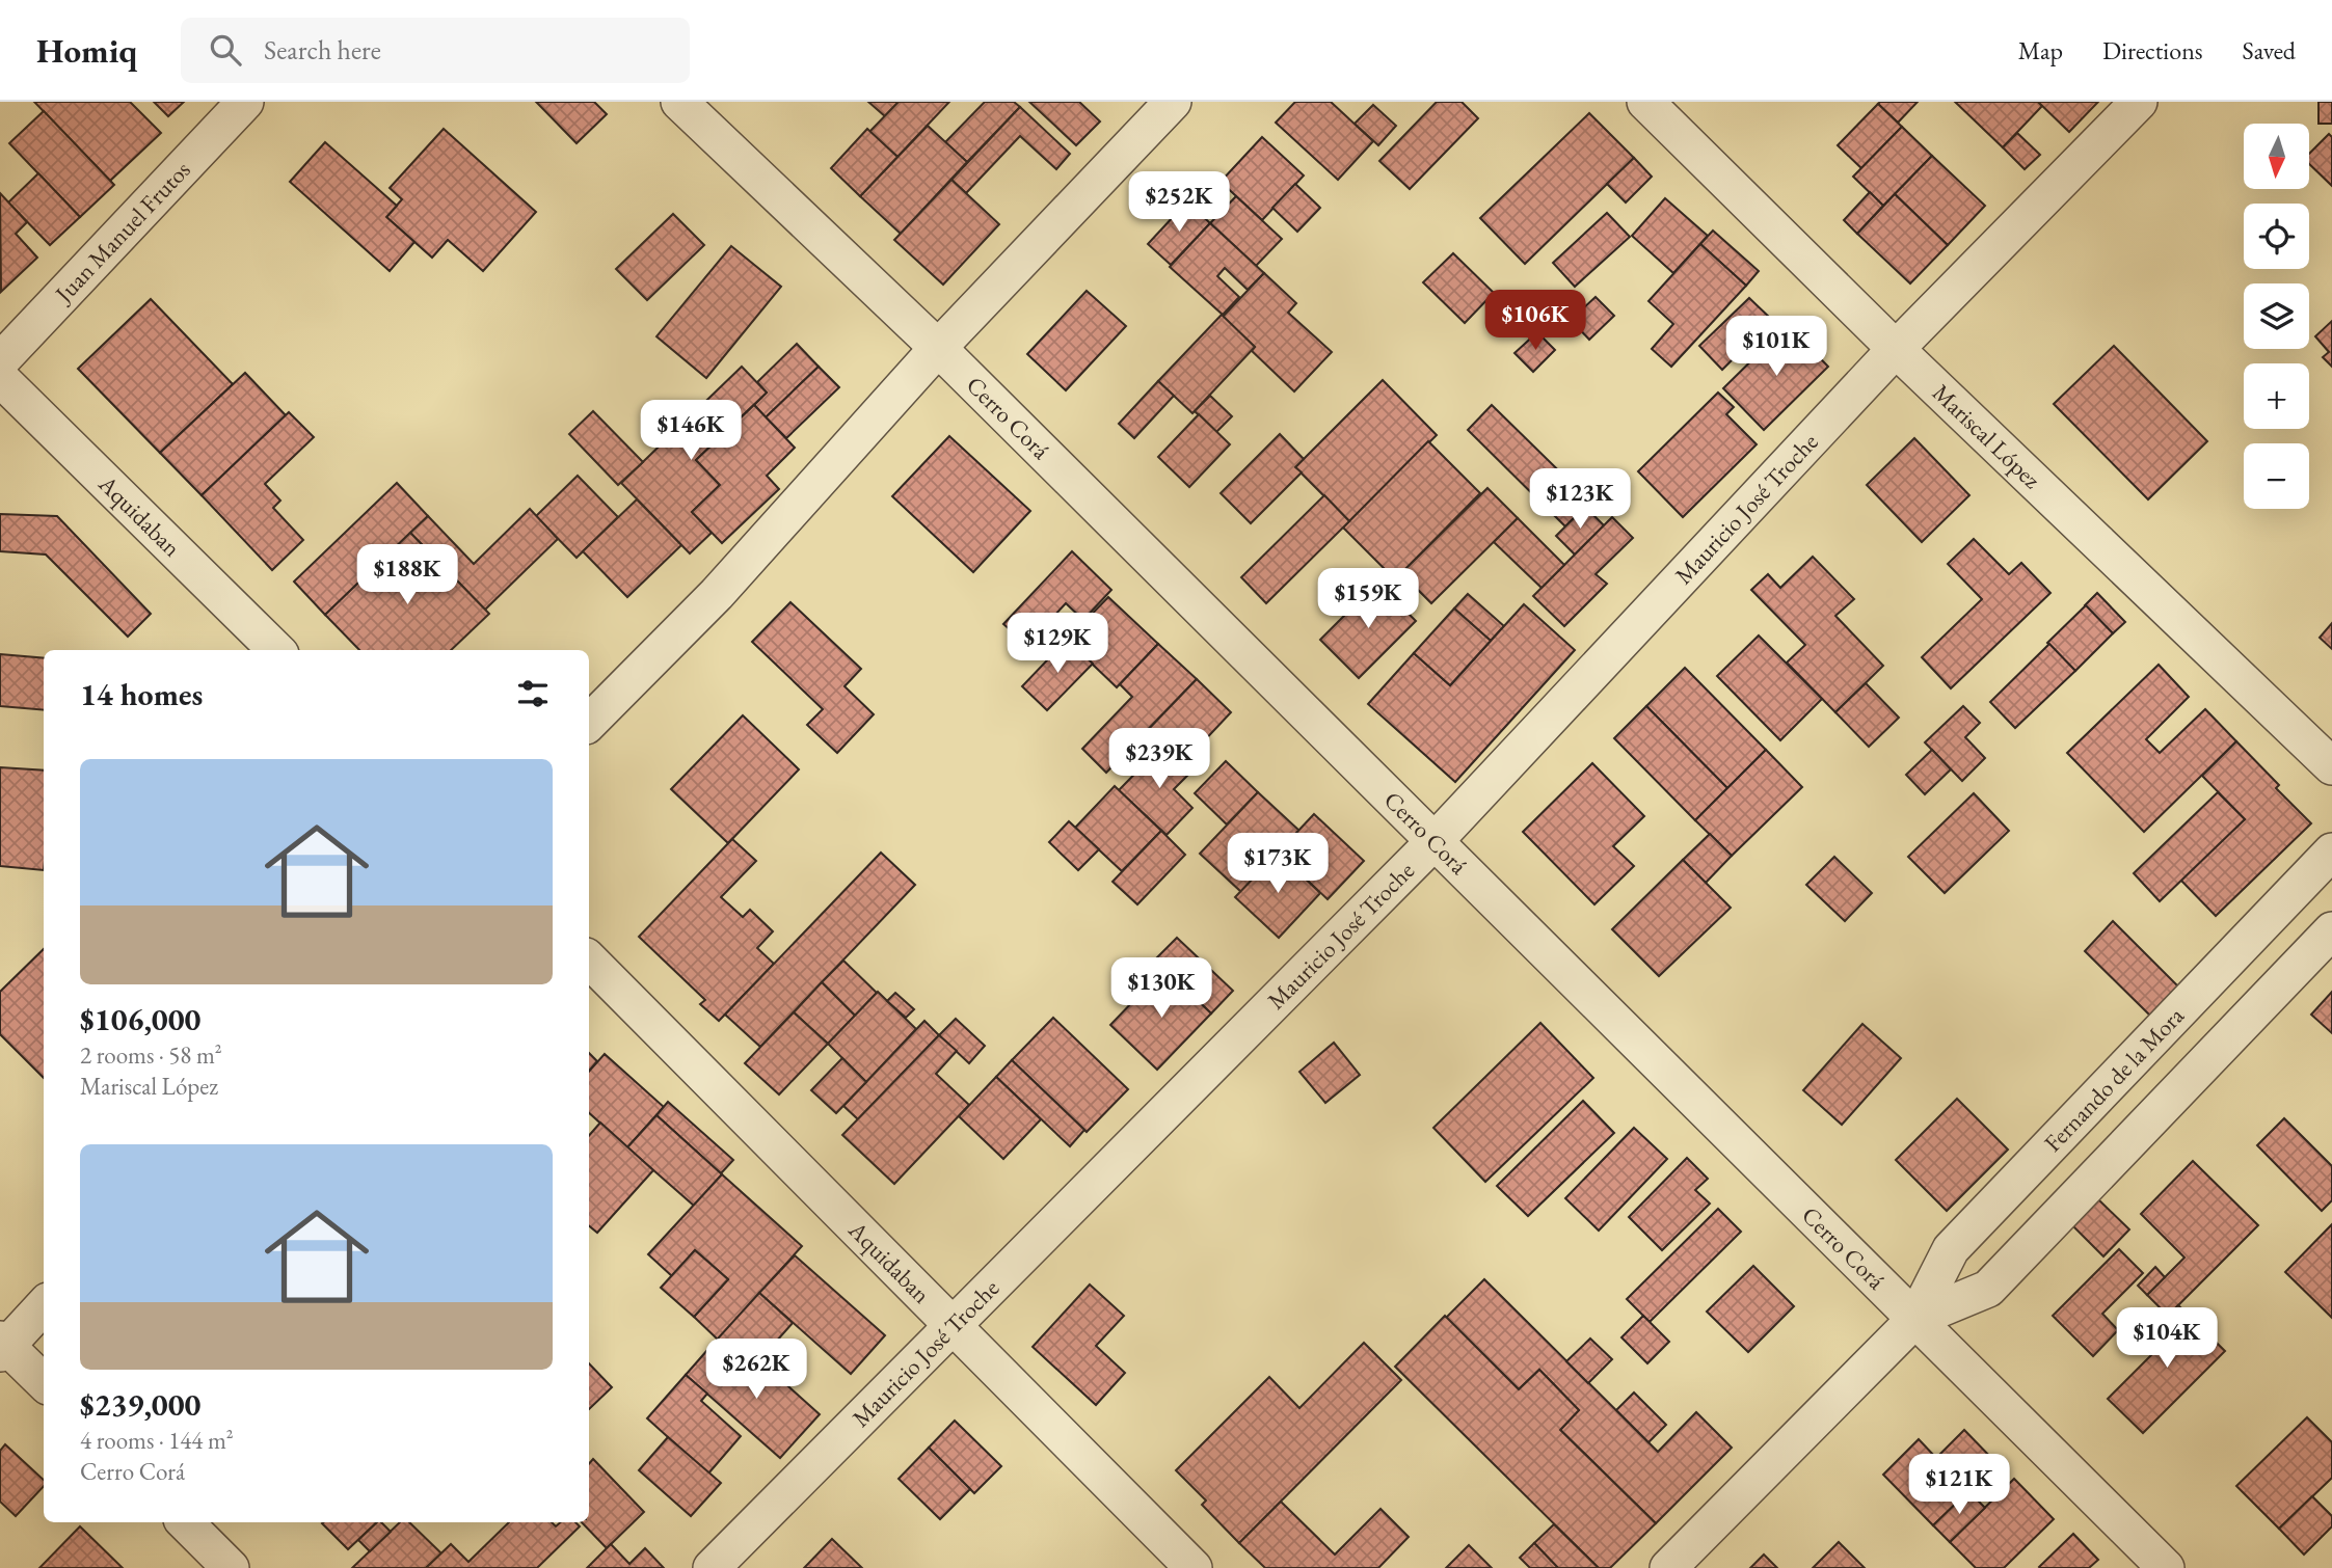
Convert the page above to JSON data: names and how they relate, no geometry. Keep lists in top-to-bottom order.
{
  "streets": {
    "street": [
      "Juan Manuel Frutos",
      "Cerro Corá",
      "Mariscal López",
      "Mauricio José Troche",
      "Aquidaban",
      "Fernando de la Mora"
    ]
  },
  "crossings": [
    ["Cerro Corá", "Mauricio José Troche"],
    ["Cerro Corá", "Fernando de la Mora"],
    ["Mariscal López", "Mauricio José Troche"],
    ["Mauricio José Troche", "Aquidaban"]
  ],
  "north": "bottom",
  "page": {
    "header": "Homiq",
    "search": "Search here",
    "nav": ["Map", "Directions", "Saved"],
    "map_buttons": ["+", "−"],
    "price": [
      "$252K",
      "$106K",
      "$101K",
      "$146K",
      "$123K",
      "$188K",
      "$159K",
      "$129K",
      "$239K",
      "$173K",
      "$130K",
      "$104K",
      "$262K",
      "$121K"
    ],
    "heading": "14 homes",
    "list": [
      {
        "name": "$106,000",
        "note": "2 rooms · 58 m² · Mariscal López"
      },
      {
        "name": "$239,000",
        "note": "4 rooms · 144 m² · Cerro Corá"
      }
    ]
  }
}
